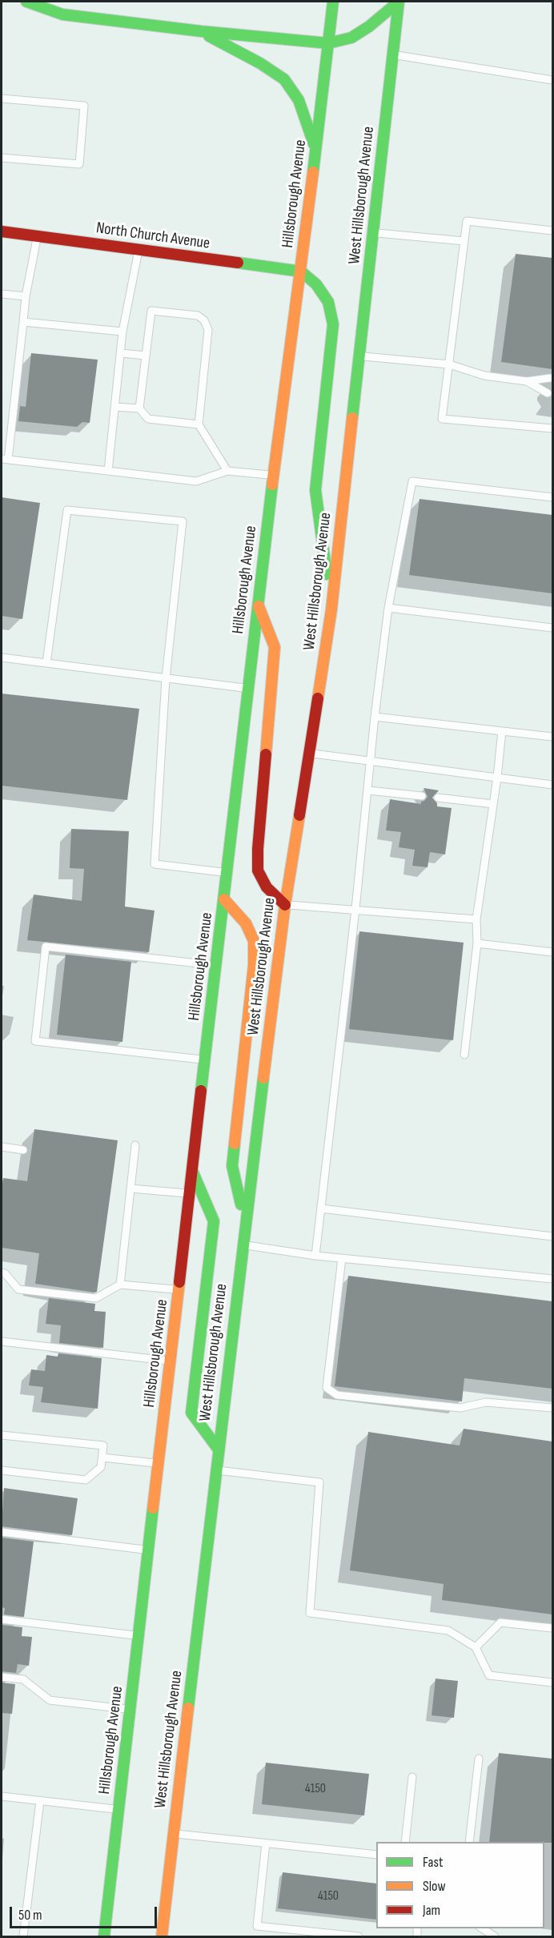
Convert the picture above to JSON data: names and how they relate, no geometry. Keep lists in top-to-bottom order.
{
  "streets": {
    "main road": ["Hillsborough Avenue", "West Hillsborough Avenue", "North Church Avenue"]
  },
  "crossings": [
    ["Hillsborough Avenue", "North Church Avenue"]
  ],
  "house_numbers": ["4150", "4150"],
  "legend": ["Fast", "Slow", "Jam"],
  "scale_bar": "50 m"
}
